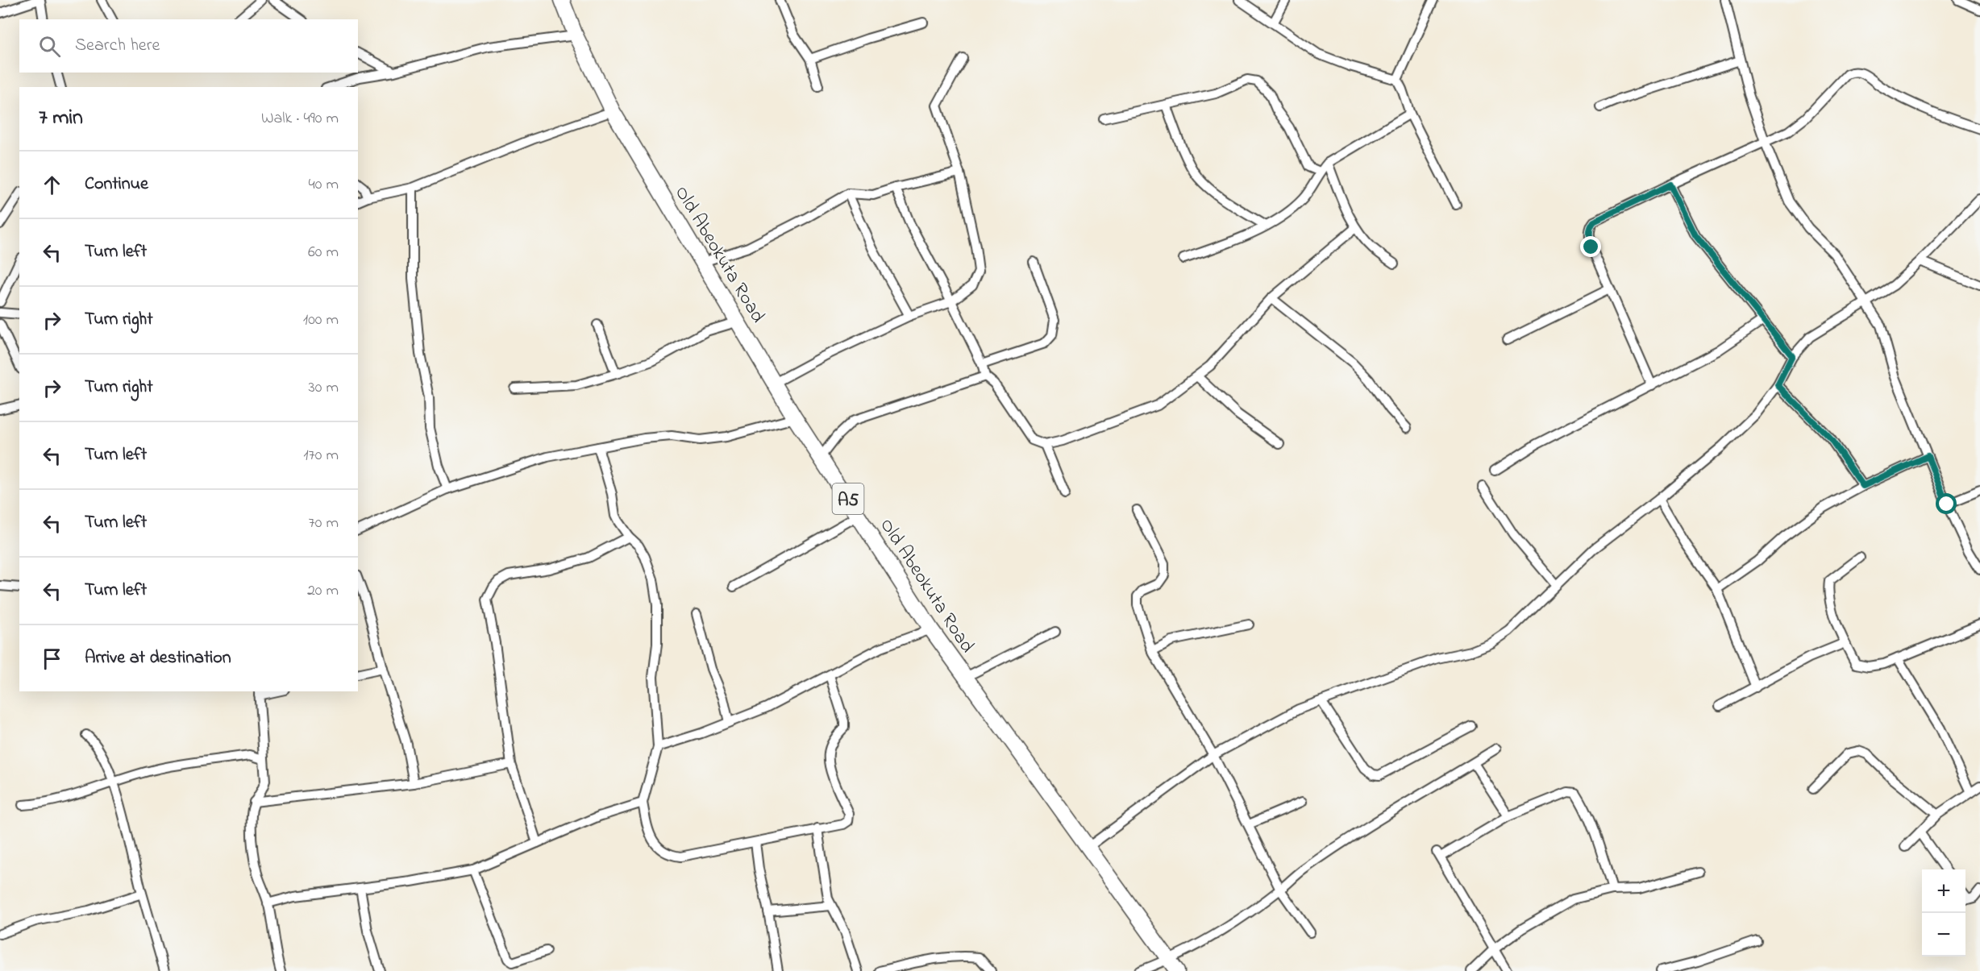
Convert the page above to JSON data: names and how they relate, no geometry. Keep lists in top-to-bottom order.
{
  "streets": {
    "highway": ["Old Abeokuta Road", "A5"]
  },
  "page": {
    "search": "Search here",
    "heading": ["7 min", "Walk · 490 m"],
    "list": [
      ["Continue", "40 m"],
      ["Turn left", "60 m"],
      ["Turn right", "100 m"],
      ["Turn right", "30 m"],
      ["Turn left", "170 m"],
      ["Turn left", "70 m"],
      ["Turn left", "20 m"],
      "Arrive at destination"
    ],
    "map_buttons": ["+", "−"]
  }
}
